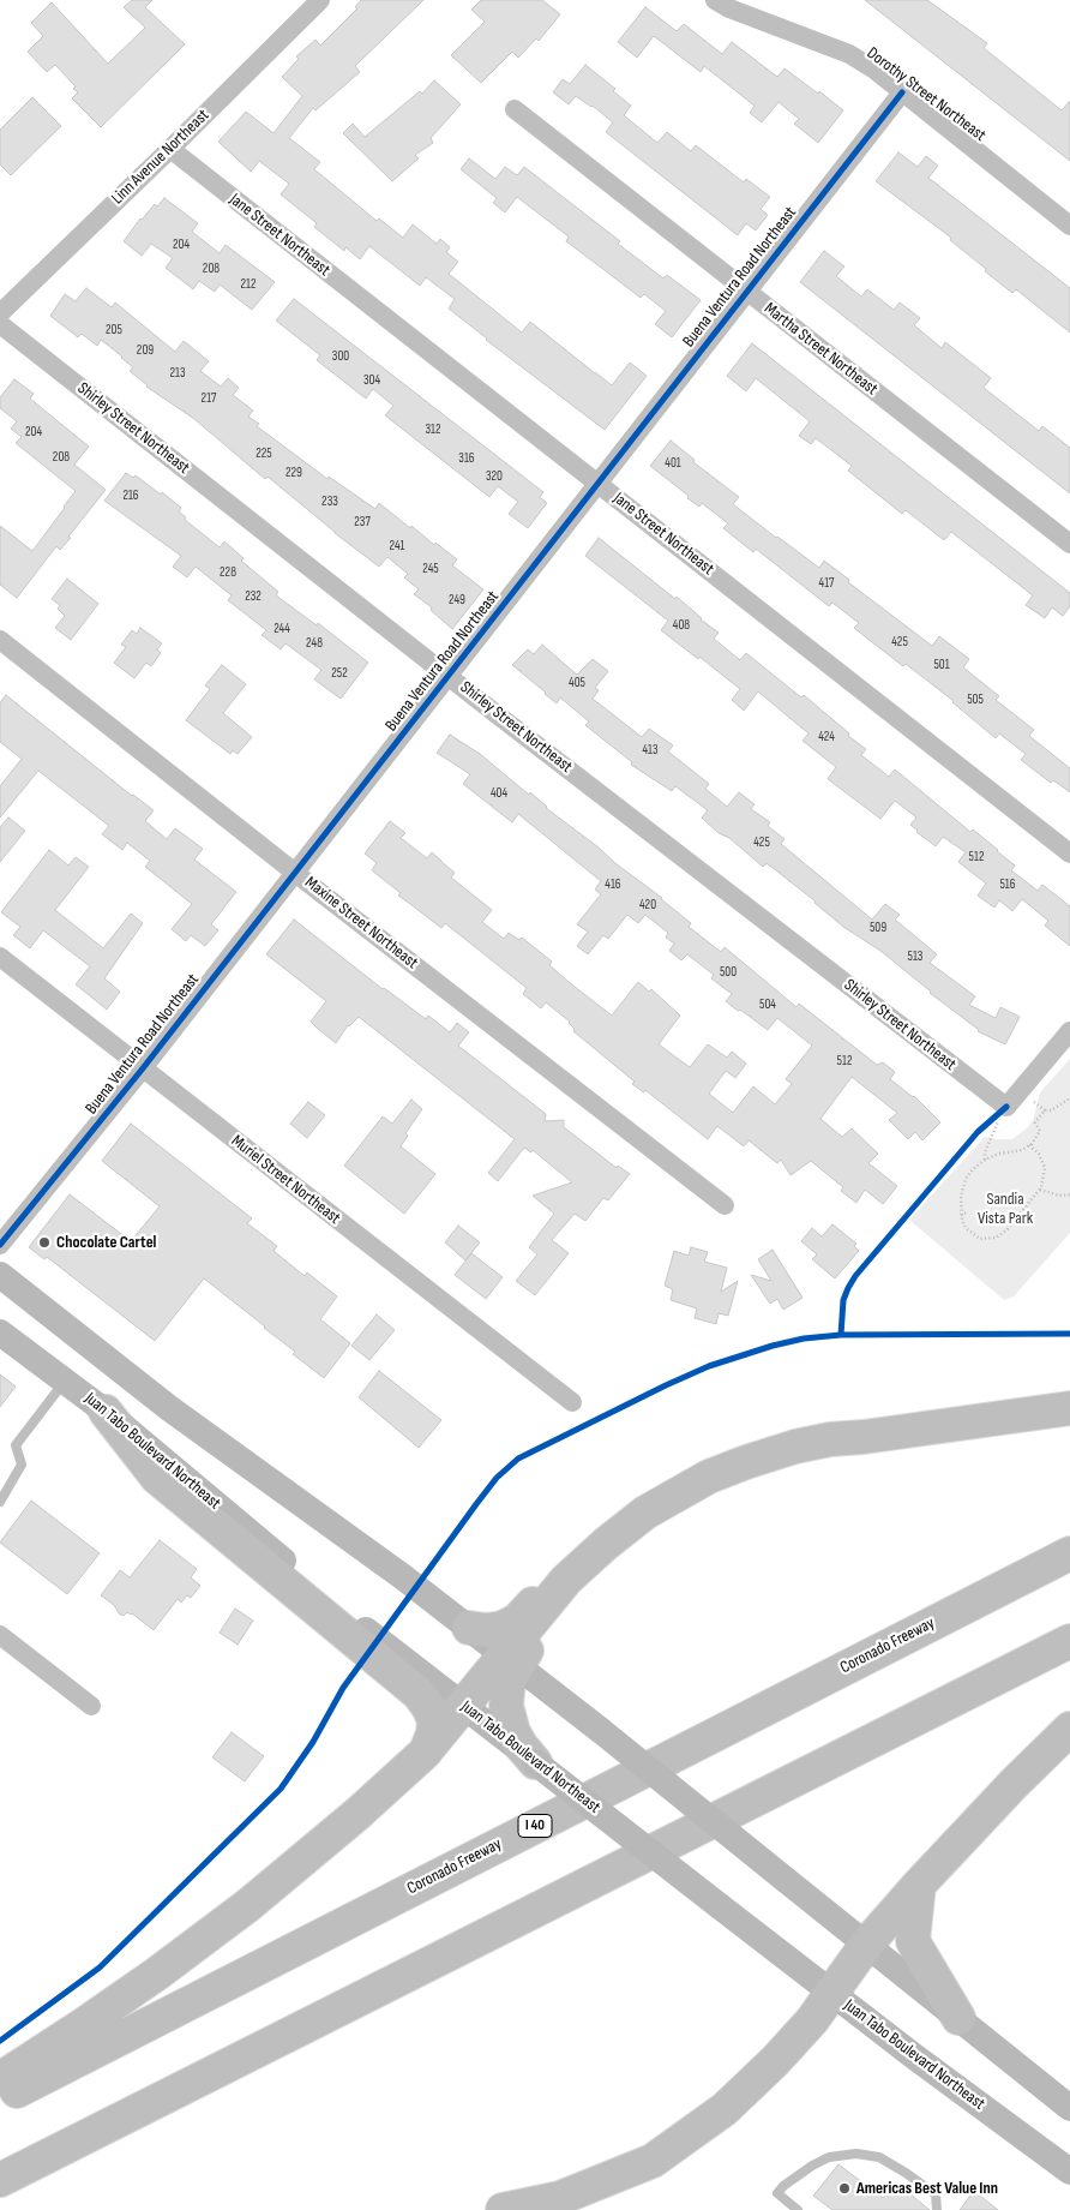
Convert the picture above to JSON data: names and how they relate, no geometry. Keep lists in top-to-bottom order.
{
  "streets": {
    "highway": ["Coronado Freeway", "I 40"],
    "main road": ["Juan Tabo Boulevard Northeast"],
    "street": [
      "Dorothy Street Northeast",
      "Linn Avenue Northeast",
      "Jane Street Northeast",
      "Buena Ventura Road Northeast",
      "Martha Street Northeast",
      "Shirley Street Northeast",
      "Maxine Street Northeast",
      "Muriel Street Northeast"
    ]
  },
  "crossings": [
    ["Dorothy Street Northeast", "Buena Ventura Road Northeast"],
    ["Linn Avenue Northeast", "Jane Street Northeast"],
    ["Jane Street Northeast", "Buena Ventura Road Northeast"],
    ["Buena Ventura Road Northeast", "Martha Street Northeast"],
    ["Buena Ventura Road Northeast", "Shirley Street Northeast"],
    ["Buena Ventura Road Northeast", "Maxine Street Northeast"],
    ["Buena Ventura Road Northeast", "Muriel Street Northeast"]
  ],
  "parks": ["Sandia Vista Park"],
  "places": ["Chocolate Cartel", "Americas Best Value Inn"],
  "house_numbers": [
    "204",
    "208",
    "212",
    "205",
    "209",
    "300",
    "213",
    "304",
    "217",
    "312",
    "204",
    "225",
    "208",
    "316",
    "401",
    "229",
    "320",
    "216",
    "233",
    "237",
    "241",
    "245",
    "228",
    "417",
    "232",
    "249",
    "408",
    "244",
    "425",
    "248",
    "501",
    "252",
    "405",
    "505",
    "424",
    "413",
    "404",
    "425",
    "512",
    "416",
    "516",
    "420",
    "509",
    "513",
    "500",
    "504",
    "512"
  ]
}
